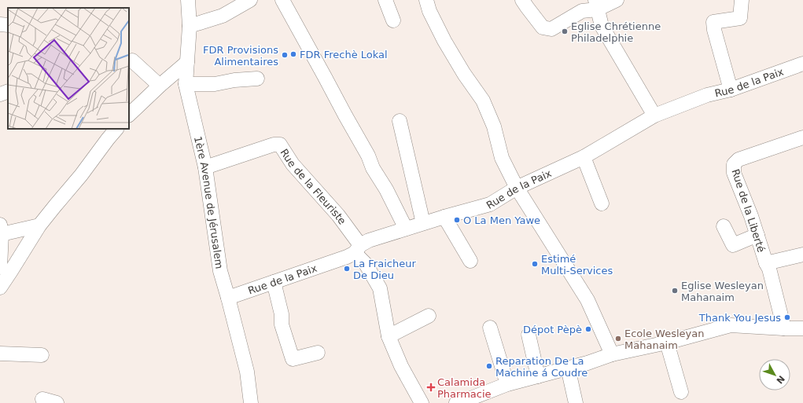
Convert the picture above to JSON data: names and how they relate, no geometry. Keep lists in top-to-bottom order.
{
  "streets": {
    "street": [
      "Rue de la Paix",
      "Rue de la Fleuriste",
      "1ère Avenue de Jérusalem",
      "Rue de la Liberté"
    ]
  },
  "crossings": [
    ["Rue de la Paix", "Rue de la Fleuriste"],
    ["Rue de la Paix", "1ère Avenue de Jérusalem"],
    ["Rue de la Fleuriste", "1ère Avenue de Jérusalem"]
  ],
  "places": {
    "other": [
      "Eglise Chrétienne Philadelphie",
      "FDR Frechè Lokal",
      "FDR Provisions Alimentaires",
      "O La Men Yawe",
      "Estimé Multi-Services",
      "La Fraicheur De Dieu",
      "Eglise Wesleyan Mahanaim",
      "Thank You Jesus",
      "Dépot Pèpè",
      "Ecole Wesleyan Mahanaim",
      "Reparation De La Machine á Coudre"
    ],
    "health": ["Calamida Pharmacie"]
  },
  "north": "bottom right"
}
